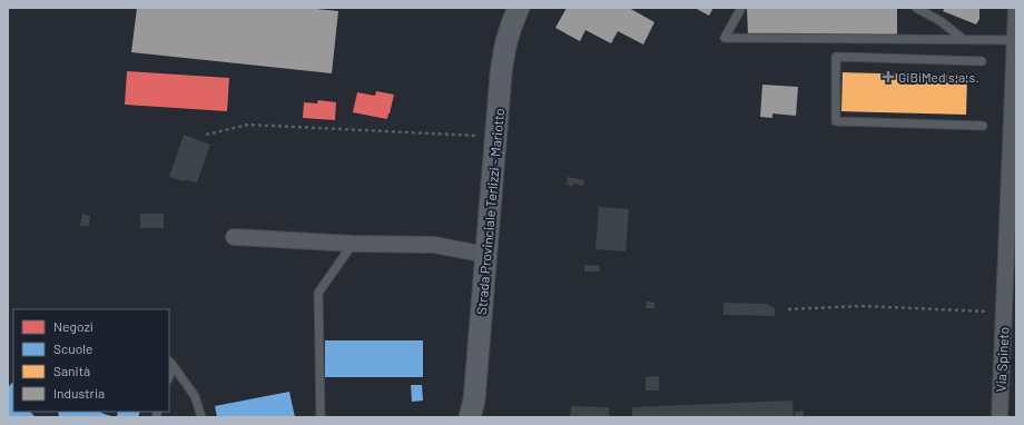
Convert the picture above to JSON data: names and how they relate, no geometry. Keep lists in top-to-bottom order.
{
  "streets": {
    "main road": ["Strada Provinciale Terlizzi - Mariotto"],
    "street": ["Via Spineto"]
  },
  "places": {
    "health": ["GiBiMed s.a.s."]
  },
  "legend": [
    "Negozi",
    "Scuole",
    "Sanità",
    "Industria"
  ]
}
